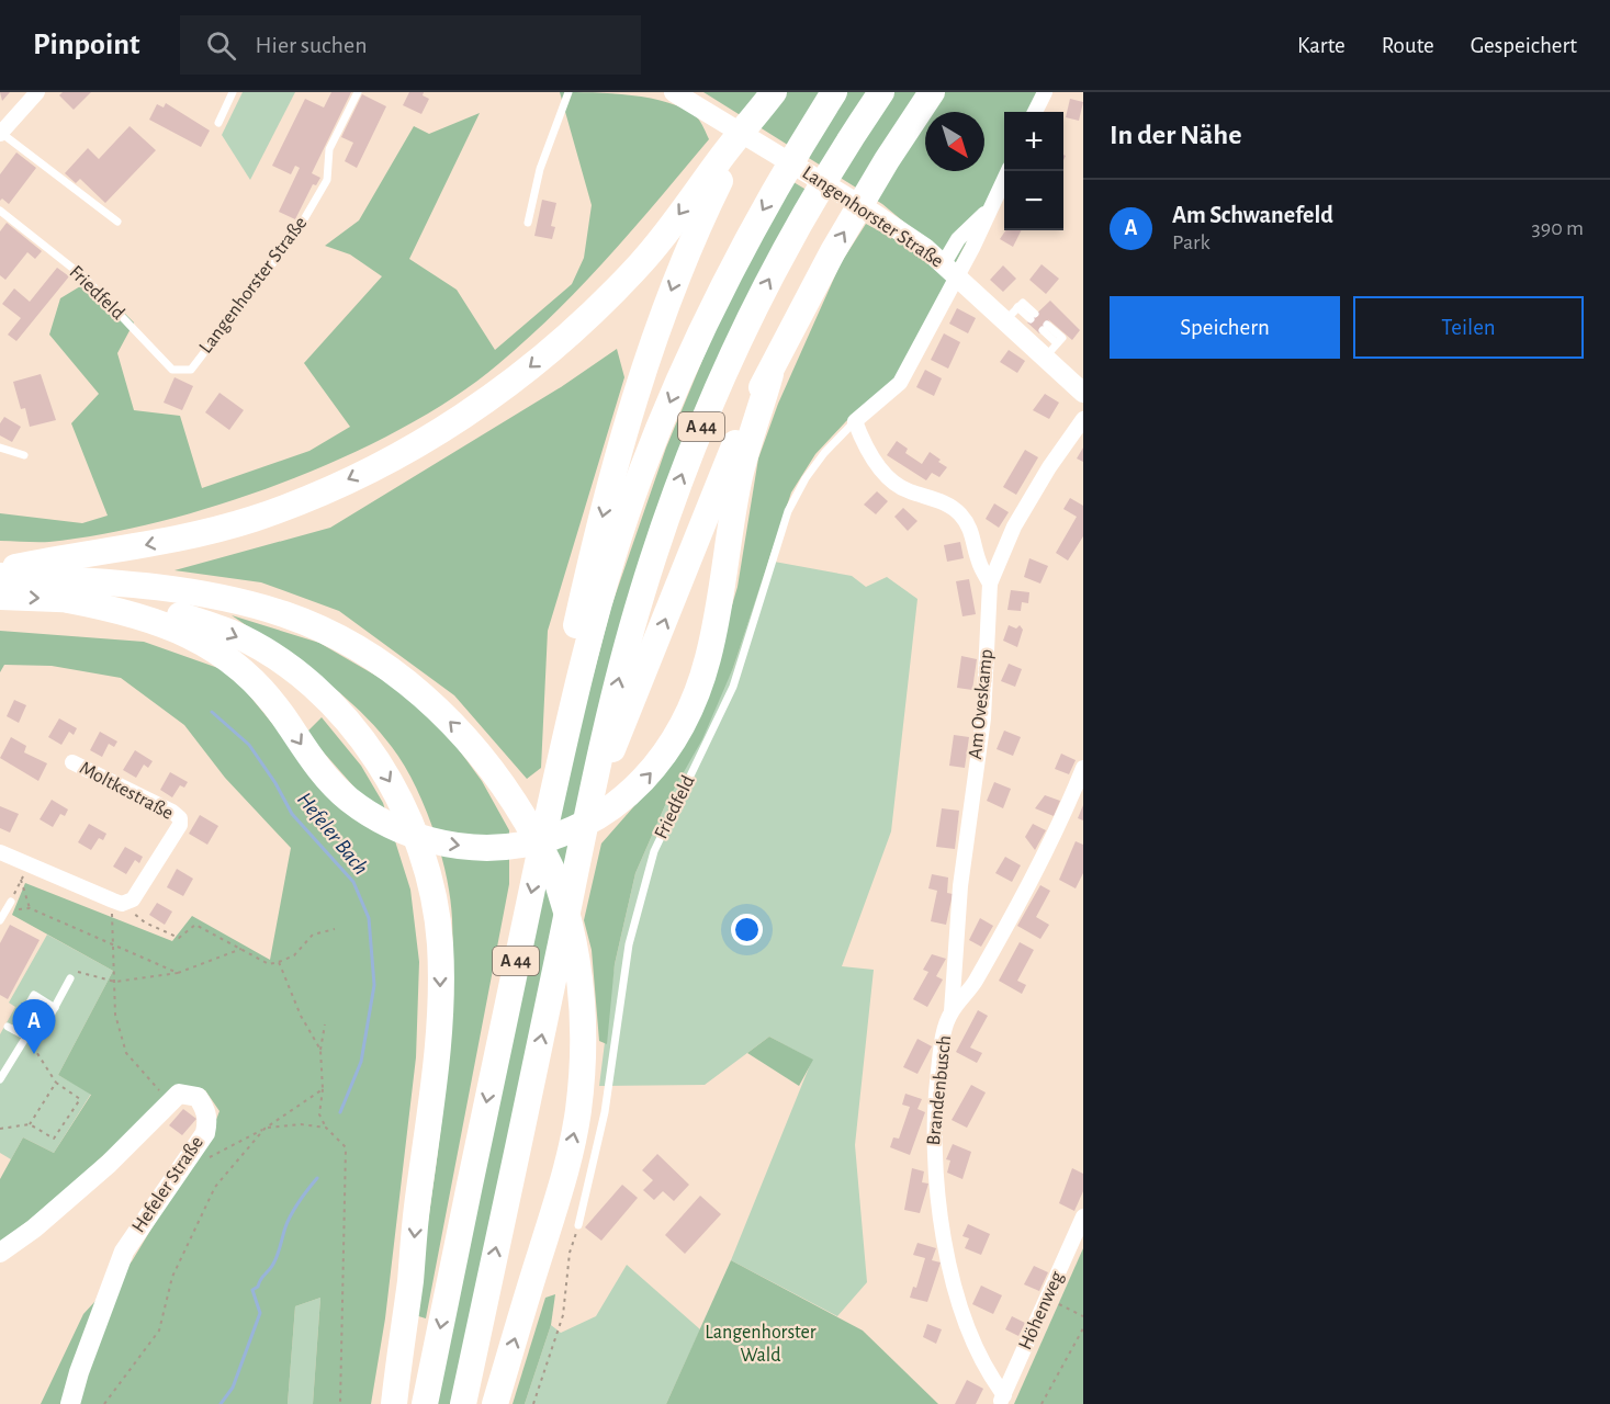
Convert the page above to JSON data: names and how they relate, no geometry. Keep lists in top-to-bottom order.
{
  "streets": {
    "highway": ["A 44"],
    "main road": ["Langenhorster Straße", "Hefeler Straße"],
    "street": [
      "Am Oveskamp",
      "Moltkestraße",
      "Brandenbusch",
      "Höhenweg"
    ],
    "lane": ["Friedfeld"]
  },
  "crossings": [
    ["Langenhorster Straße", "Friedfeld"],
    ["Am Oveskamp", "Brandenbusch"],
    ["Brandenbusch", "Höhenweg"]
  ],
  "water": ["Hefeler Bach"],
  "parks": ["Langenhorster Wald"],
  "north": "bottom right",
  "page": {
    "header": "Pinpoint",
    "search": "Hier suchen",
    "nav": ["Karte", "Route", "Gespeichert"],
    "heading": "In der Nähe",
    "map_buttons": ["+", "−"],
    "list": [
      {
        "mark": "A",
        "name": "Am Schwanefeld",
        "note": "Park",
        "value": "390 m"
      }
    ],
    "buttons": ["Speichern", "Teilen"],
    "pins": "A"
  }
}
